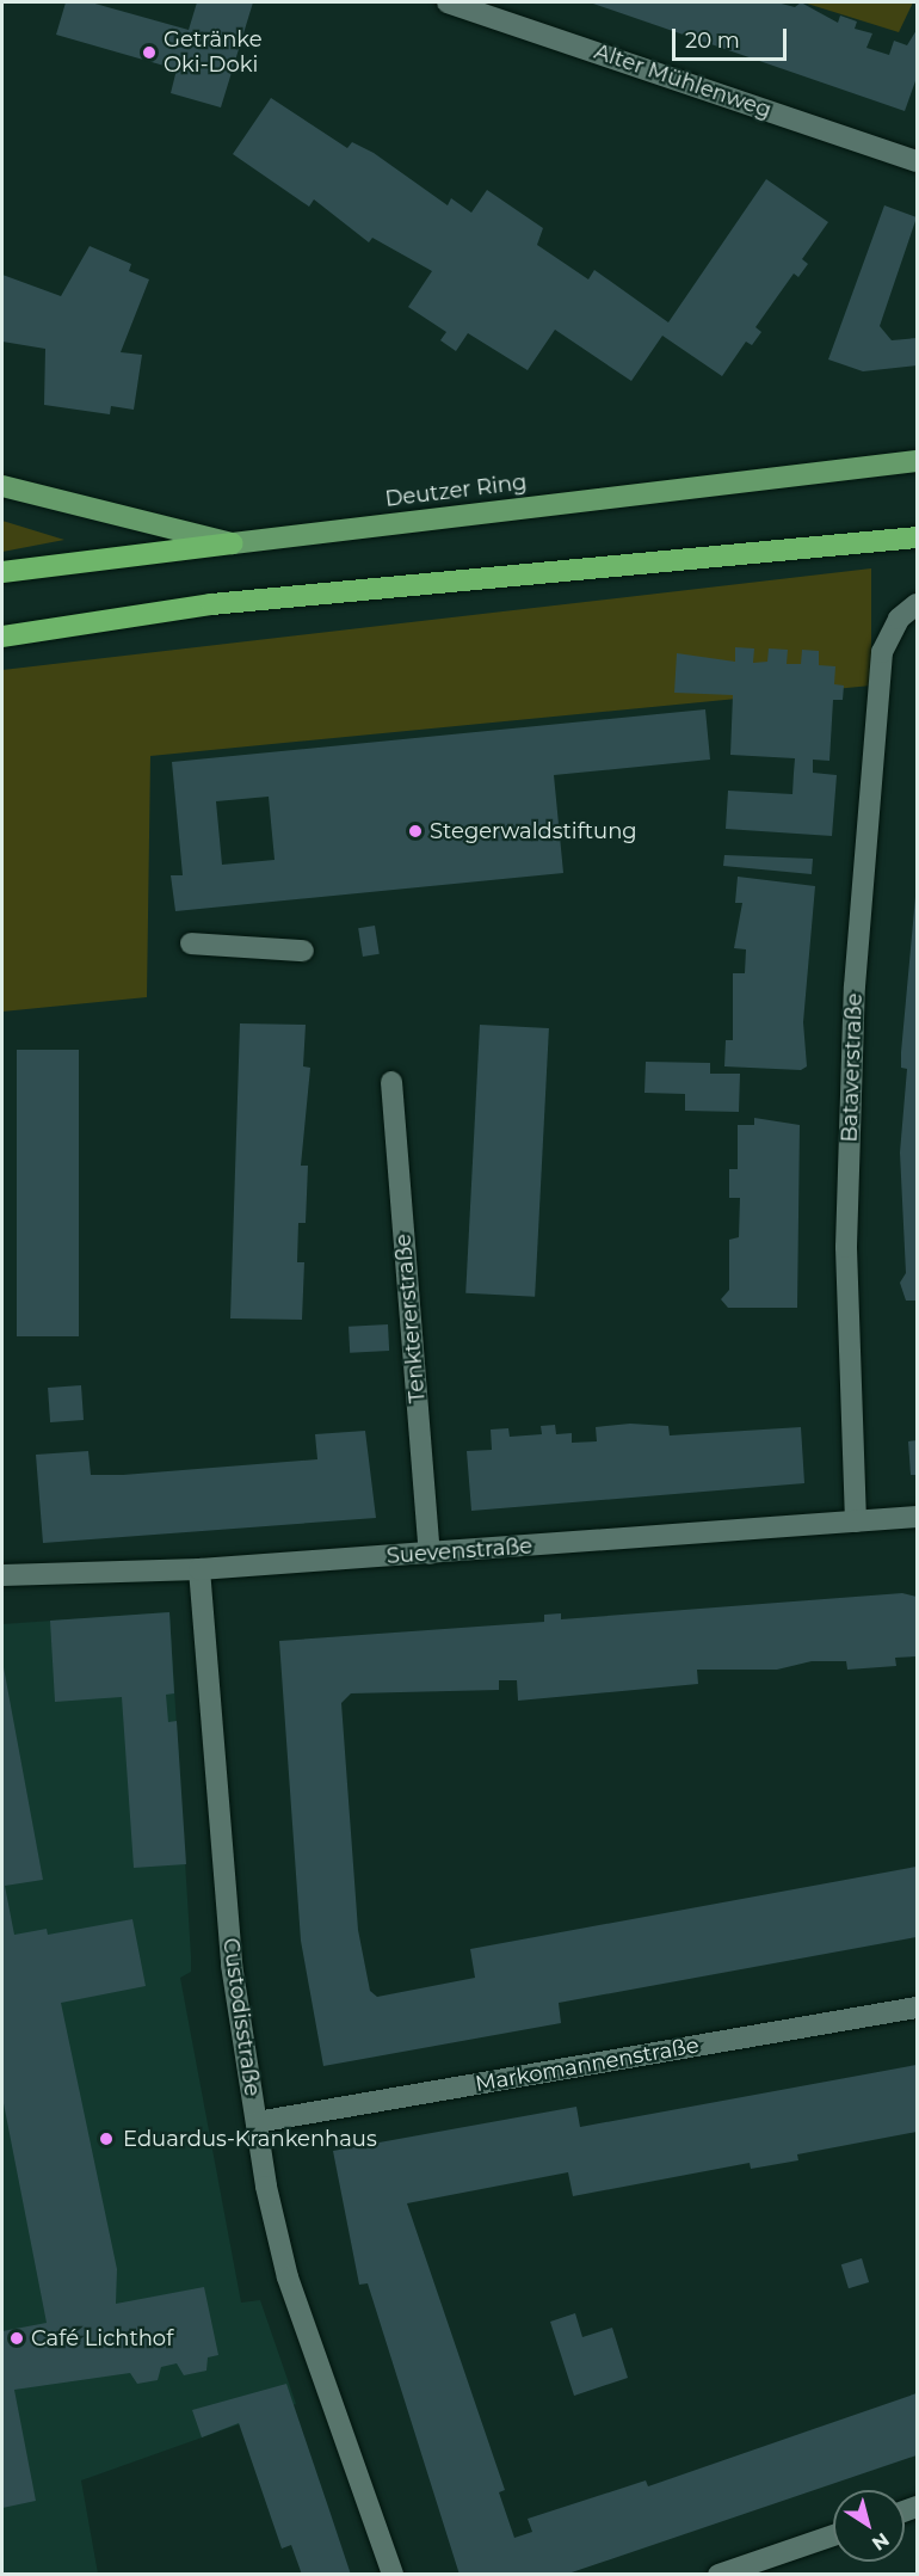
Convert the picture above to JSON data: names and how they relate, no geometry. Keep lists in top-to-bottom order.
{
  "streets": {
    "highway": ["Deutzer Ring"],
    "street": [
      "Alter Mühlenweg",
      "Bataverstraße",
      "Tenktererstraße",
      "Suevenstraße",
      "Custodisstraße",
      "Markomannenstraße"
    ]
  },
  "crossings": [
    ["Bataverstraße", "Suevenstraße"],
    ["Tenktererstraße", "Suevenstraße"],
    ["Suevenstraße", "Custodisstraße"],
    ["Custodisstraße", "Markomannenstraße"]
  ],
  "places": [
    "Getränke Oki-Doki",
    "Stegerwaldstiftung",
    "Eduardus-Krankenhaus",
    "Café Lichthof"
  ],
  "scale_bar": "20 m",
  "north": "bottom right"
}
